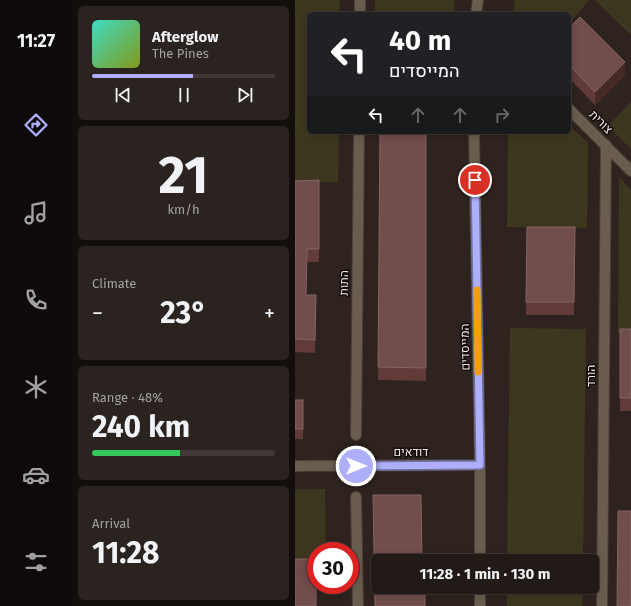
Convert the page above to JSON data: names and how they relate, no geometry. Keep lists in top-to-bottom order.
{
  "streets": {
    "street": [
      "צורית",
      "התות",
      "המייסדים",
      "הורד",
      "דודאים"
    ]
  },
  "crossings": [
    ["צורית", "הורד"],
    ["המייסדים", "דודאים"]
  ],
  "page": {
    "tabs": "11:27",
    "turn": ["40 m", "המייסדים"],
    "song": ["Afterglow", "The Pines"],
    "tile": [
      ["21", "km/h"],
      "Climate",
      ["Range · 48%", "240 km"],
      ["Arrival", "11:28"]
    ],
    "heat": ["−", "23°", "+"],
    "limit": "30",
    "trip": "11:28 · 1 min · 130 m"
  }
}
